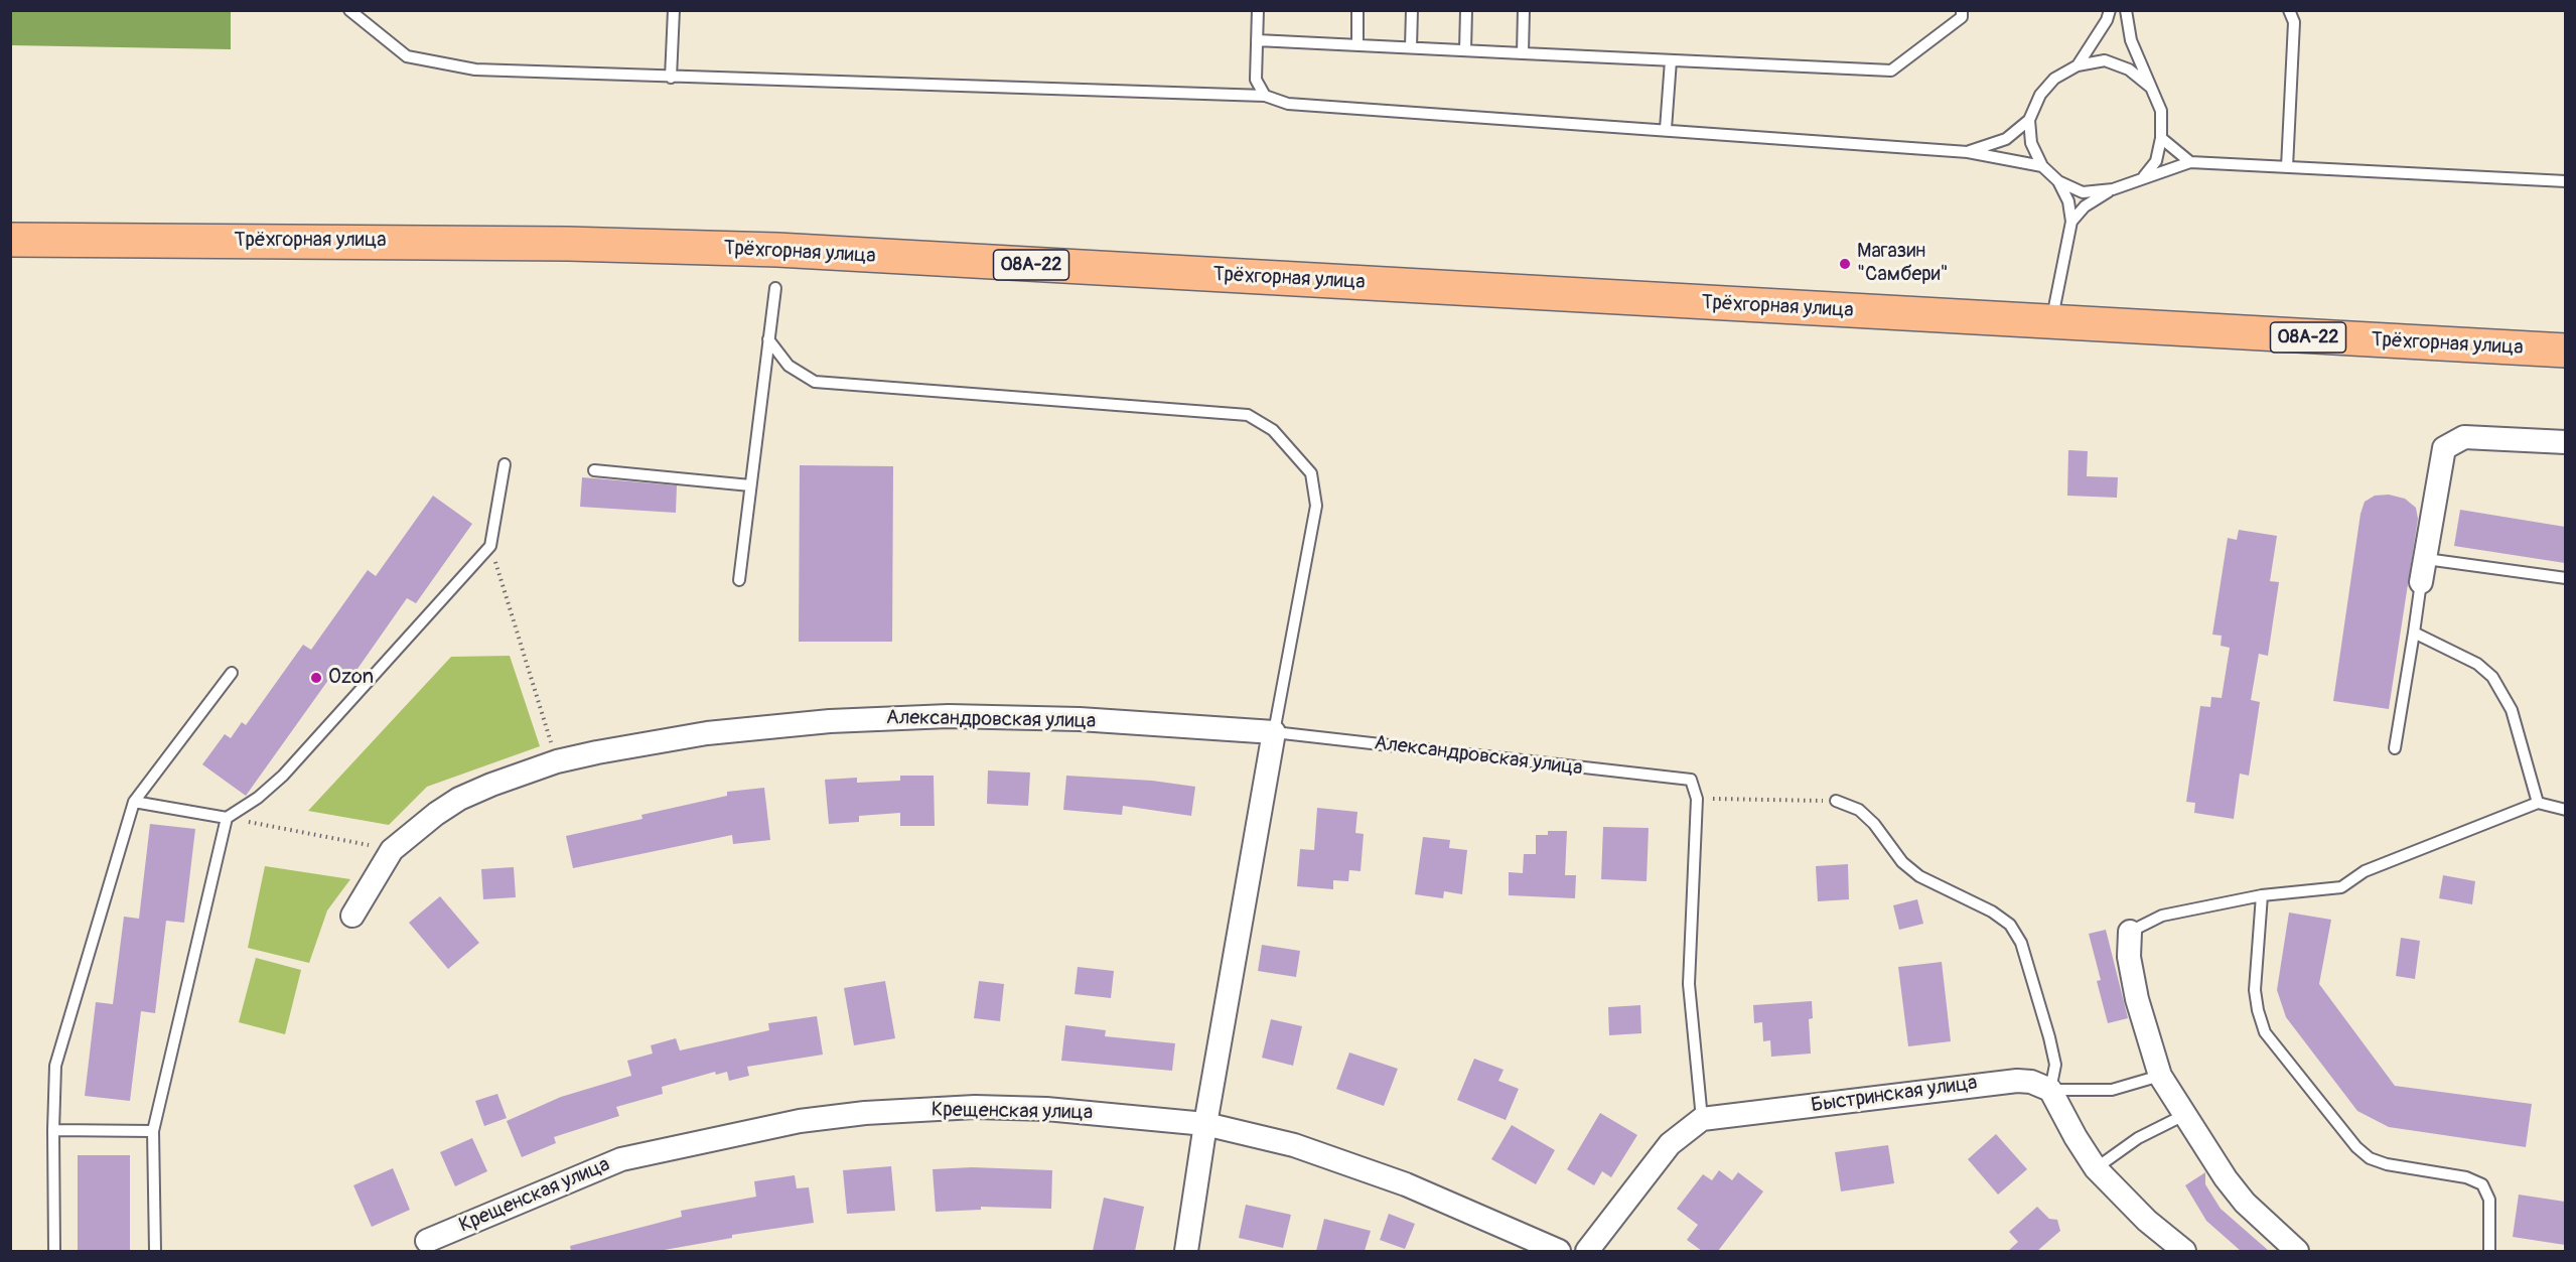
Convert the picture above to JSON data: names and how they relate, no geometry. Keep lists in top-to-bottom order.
{
  "streets": {
    "highway": ["Трёхгорная улица", "08А-22"],
    "street": ["Александровская улица", "Быстринская улица", "Крещенская улица"]
  },
  "places": ["Магазин \"Самбери\"", "Ozon"]
}
